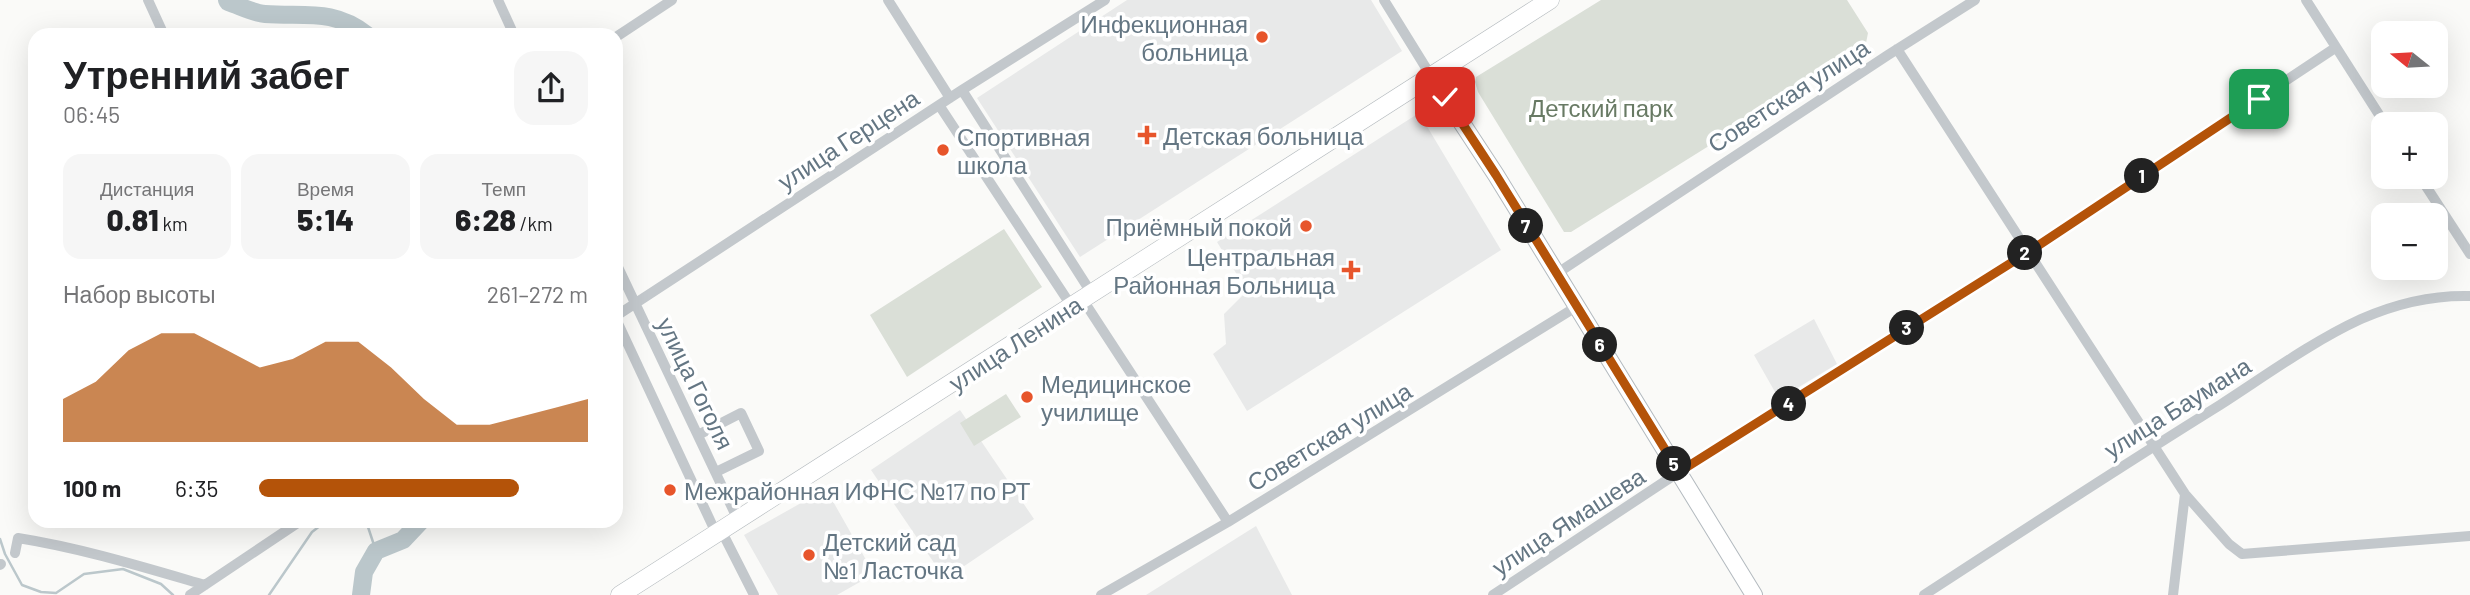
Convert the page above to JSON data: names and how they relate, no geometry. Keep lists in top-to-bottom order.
{
  "streets": {
    "main road": ["улица Ленина"],
    "street": [
      "Советская улица",
      "улица Герцена",
      "улица Гоголя",
      "улица Баумана",
      "улица Ямашева"
    ]
  },
  "crossings": [
    ["улица Герцена", "улица Гоголя"],
    ["улица Ленина", "улица Гоголя"]
  ],
  "parks": ["Детский парк"],
  "places": {
    "other": [
      "Инфекционная больница",
      "Спортивная школа",
      "Приёмный покой",
      "Медицинское училище",
      "Межрайонная ИФНС №17 по РТ",
      "Детский сад №1 Ласточка"
    ],
    "health": ["Детская больница", "Центральная Районная Больница"]
  },
  "north": "left",
  "page": {
    "map_buttons": ["+", "−"],
    "heading": ["Утренний забег", "06:45"],
    "stats": [
      ["Дистанция", "0.81 km"],
      ["Время", "5:14"],
      ["Темп", "6:28 /km"]
    ],
    "pins": [
      "1",
      "7",
      "2",
      "3",
      "6",
      "4",
      "5"
    ],
    "chart": ["Набор высоты", "261–272 m"],
    "list": [
      {
        "name": "100 m",
        "note": "6:35"
      }
    ]
  }
}
